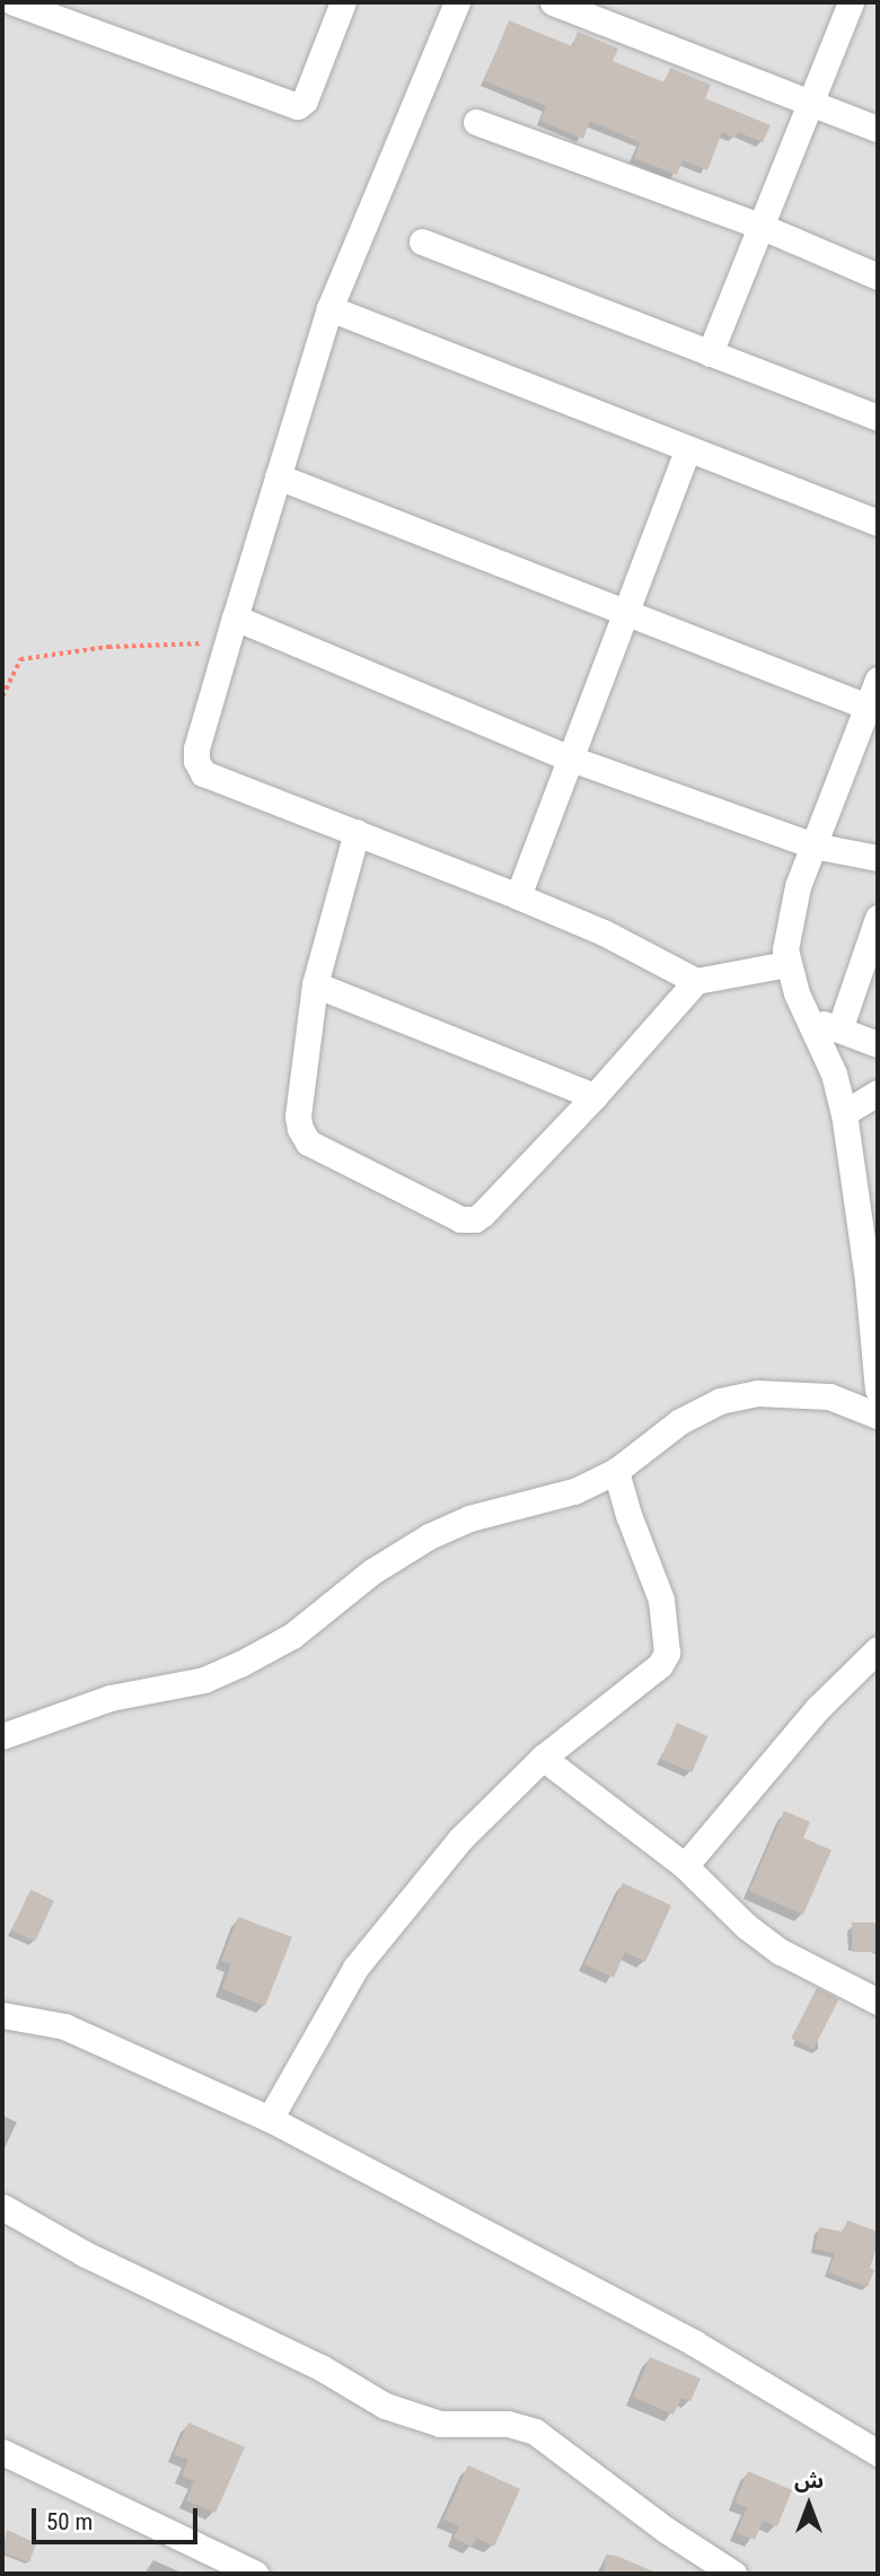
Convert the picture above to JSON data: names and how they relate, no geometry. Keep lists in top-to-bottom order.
{
  "scale_bar": "50 m",
  "north": "top"
}
